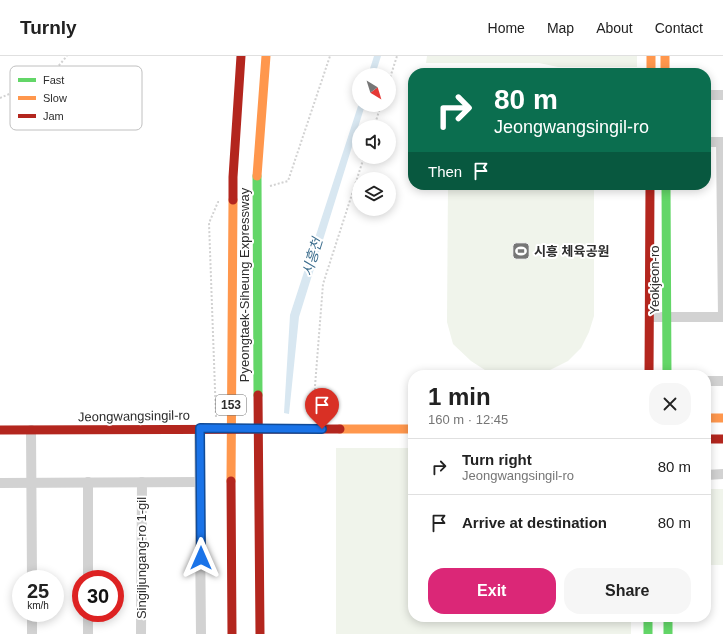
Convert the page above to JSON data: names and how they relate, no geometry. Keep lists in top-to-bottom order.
{
  "streets": {
    "main road": [
      "Yeokjeon-ro",
      "Pyeongtaek-Siheung Expressway",
      "153",
      "Jeongwangsingil-ro"
    ],
    "street": ["Singiljungang-ro 1-gil"]
  },
  "water": ["시흥천"],
  "places": {
    "sports": ["시흥 체육공원"]
  },
  "legend": ["Fast", "Slow", "Jam"],
  "north": "bottom right",
  "page": {
    "header": "Turnly",
    "nav": [
      "Home",
      "Map",
      "About",
      "Contact"
    ],
    "turn": ["80 m", "Jeongwangsingil-ro"],
    "then": "Then",
    "heading": ["1 min", "160 m · 12:45"],
    "list": [
      {
        "name": "Turn right",
        "note": "Jeongwangsingil-ro",
        "value": "80 m"
      },
      {
        "name": "Arrive at destination",
        "value": "80 m"
      }
    ],
    "buttons": ["Exit", "Share"],
    "speed": "25 km/h",
    "limit": "30"
  }
}
